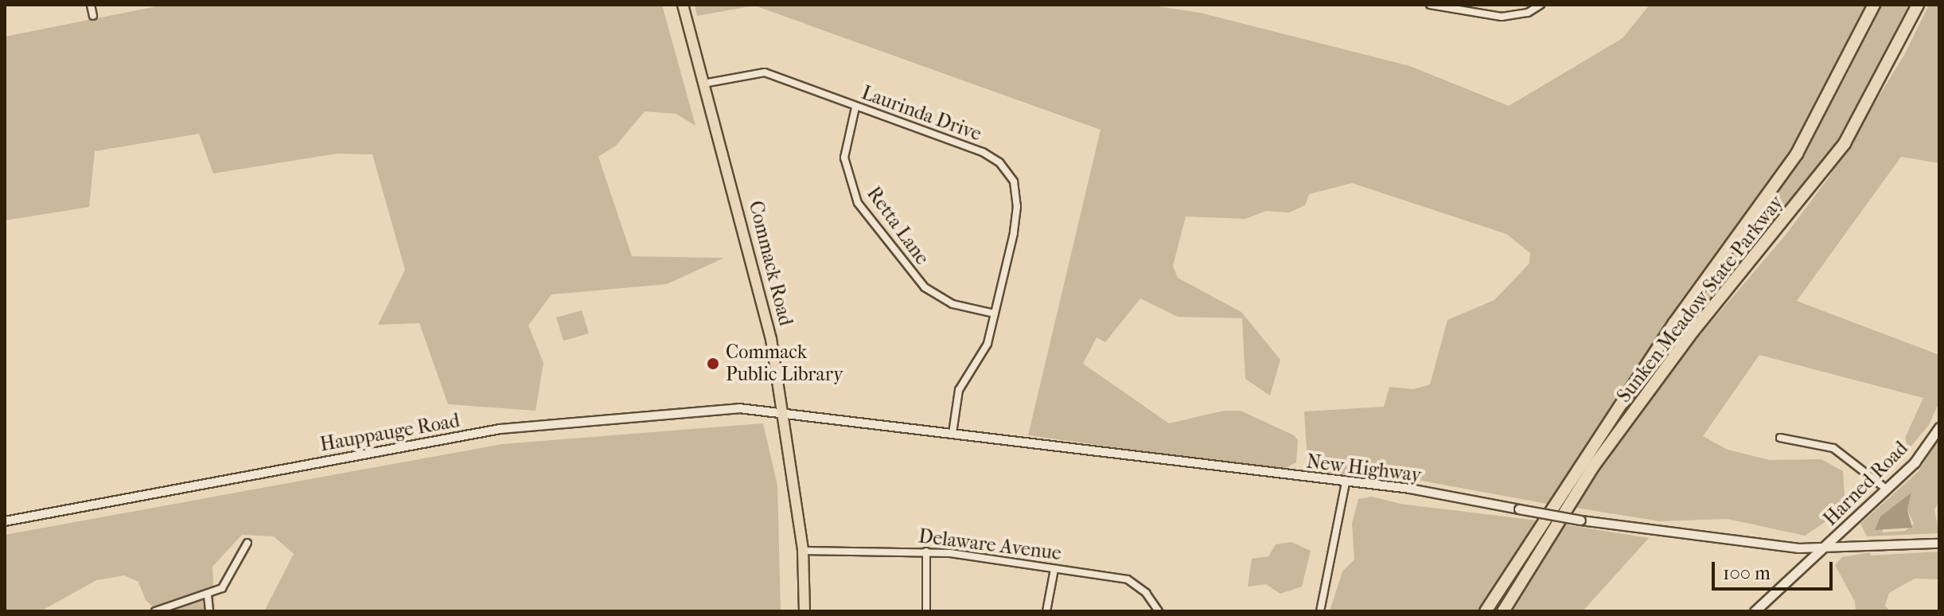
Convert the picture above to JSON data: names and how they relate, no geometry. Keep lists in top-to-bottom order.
{
  "streets": {
    "highway": ["Sunken Meadow State Parkway"],
    "main road": ["Commack Road", "Harned Road"],
    "street": [
      "Laurinda Drive",
      "Retta Lane",
      "Hauppauge Road",
      "New Highway",
      "Delaware Avenue"
    ]
  },
  "crossings": [
    ["Laurinda Drive", "Retta Lane"],
    ["Laurinda Drive", "Commack Road"],
    ["Laurinda Drive", "New Highway"],
    ["Commack Road", "Hauppauge Road"],
    ["Commack Road", "New Highway"],
    ["Commack Road", "Delaware Avenue"],
    ["Hauppauge Road", "New Highway"],
    ["New Highway", "Harned Road"]
  ],
  "places": ["Commack Public Library"],
  "scale_bar": "100 m"
}
